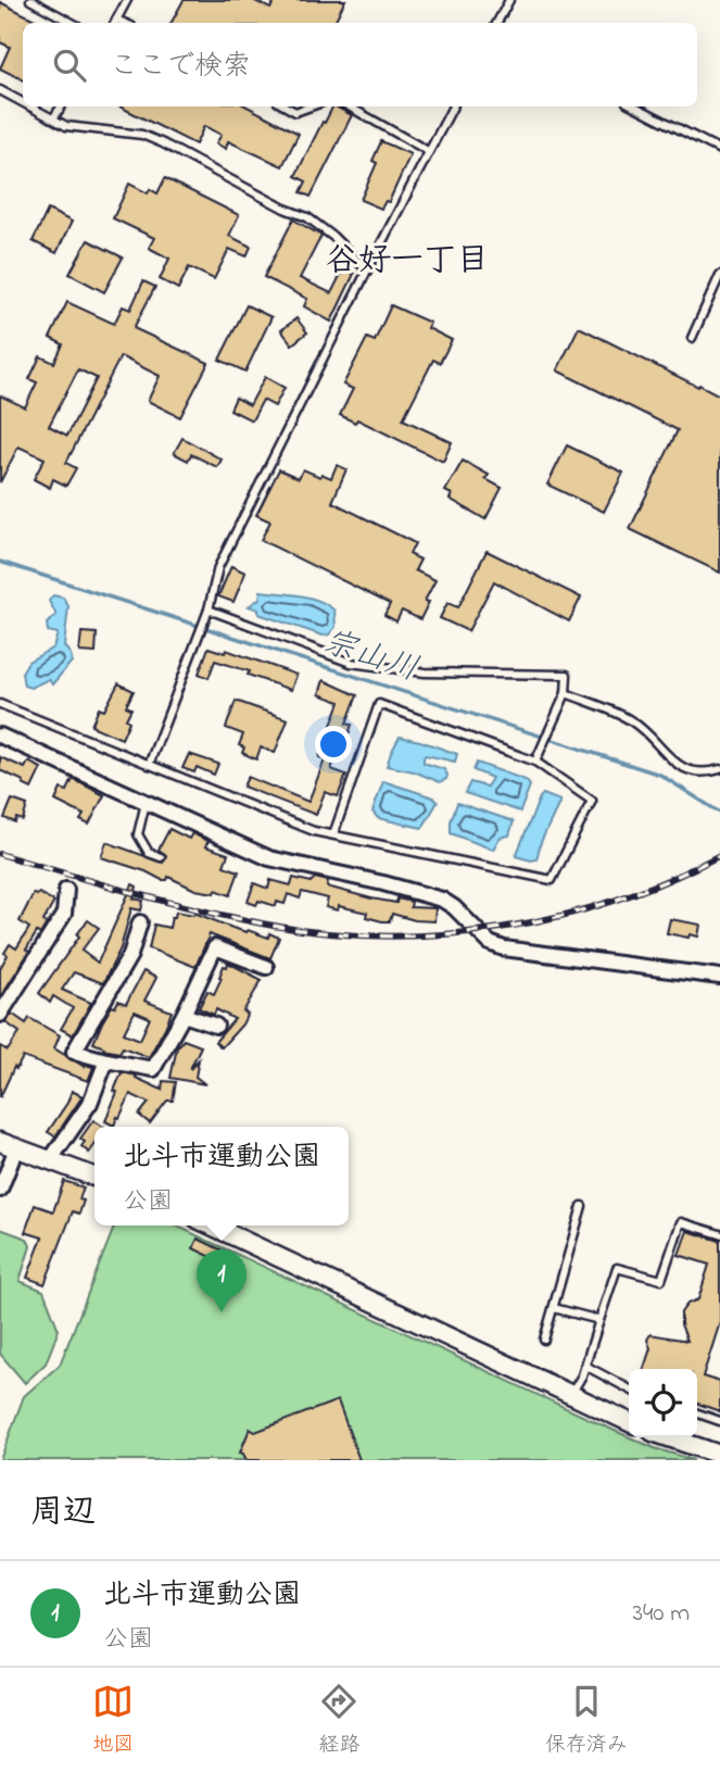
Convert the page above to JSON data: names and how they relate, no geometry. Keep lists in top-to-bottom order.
{
  "districts": ["谷好一丁目"],
  "water": ["宗山川"],
  "page": {
    "search": "ここで検索",
    "popup": ["北斗市運動公園", "公園"],
    "pins": "1",
    "heading": "周辺",
    "list": [
      {
        "mark": "1",
        "name": "北斗市運動公園",
        "note": "公園",
        "value": "340 m"
      }
    ],
    "nav": ["地図", "経路", "保存済み"]
  }
}
